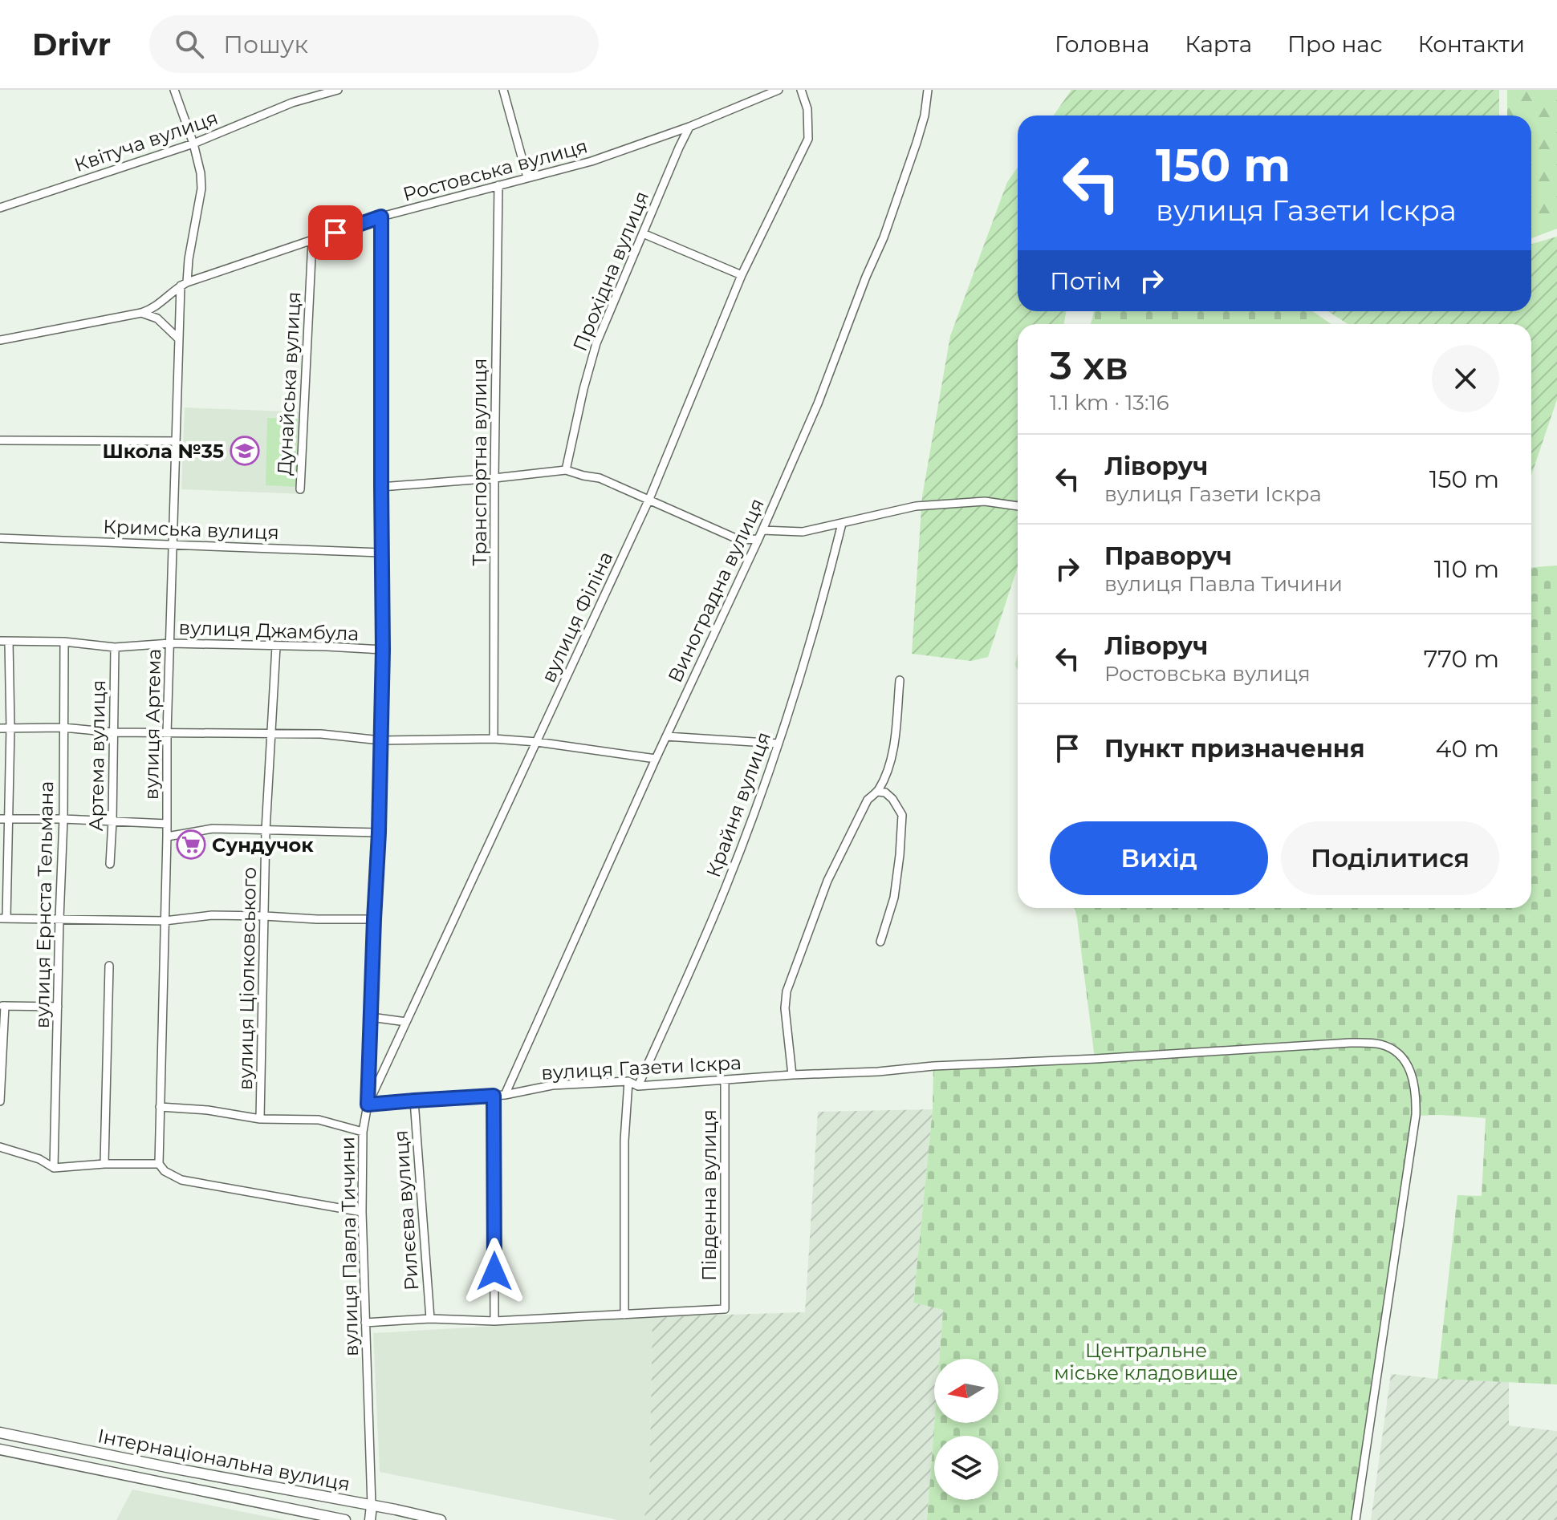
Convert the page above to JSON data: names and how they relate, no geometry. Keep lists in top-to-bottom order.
{
  "streets": {
    "main road": ["Інтернаціональна вулиця"],
    "street": [
      "Квітуча вулиця",
      "Ростовська вулиця",
      "Прохідна вулиця",
      "Дунайська вулиця",
      "Транспортна вулиця",
      "Кримська вулиця",
      "Виноградна вулиця",
      "вулиця Філіна",
      "вулиця Джамбула",
      "вулиця Артема",
      "Артема вулиця",
      "Крайня вулиця",
      "вулиця Ернста Тельмана",
      "вулиця Ціолковського",
      "вулиця Газети Іскра",
      "Південна вулиця",
      "Рилєєва вулиця",
      "вулиця Павла Тичини"
    ]
  },
  "crossings": [
    ["Квітуча вулиця", "вулиця Артема"],
    ["Ростовська вулиця", "Прохідна вулиця"],
    ["Ростовська вулиця", "Дунайська вулиця"],
    ["Ростовська вулиця", "Транспортна вулиця"],
    ["Ростовська вулиця", "вулиця Артема"],
    ["Ростовська вулиця", "вулиця Павла Тичини"],
    ["Кримська вулиця", "вулиця Артема"],
    ["Кримська вулиця", "вулиця Павла Тичини"],
    ["Виноградна вулиця", "вулиця Газети Іскра"],
    ["вулиця Філіна", "вулиця Газети Іскра"],
    ["вулиця Філіна", "вулиця Павла Тичини"],
    ["вулиця Джамбула", "вулиця Артема"],
    ["вулиця Джамбула", "Артема вулиця"],
    ["вулиця Джамбула", "вулиця Ернста Тельмана"],
    ["вулиця Джамбула", "вулиця Ціолковського"],
    ["вулиця Джамбула", "вулиця Павла Тичини"],
    ["Крайня вулиця", "вулиця Газети Іскра"],
    ["вулиця Газети Іскра", "Південна вулиця"],
    ["вулиця Газети Іскра", "Рилєєва вулиця"],
    ["вулиця Газети Іскра", "вулиця Павла Тичини"],
    ["вулиця Павла Тичини", "Інтернаціональна вулиця"]
  ],
  "parks": ["Центральне міське кладовище"],
  "places": {
    "school or university": ["Школа №35"],
    "supermarket": ["Сундучок"]
  },
  "north": "left",
  "page": {
    "header": "Drivr",
    "search": "Пошук",
    "nav": [
      "Головна",
      "Карта",
      "Про нас",
      "Контакти"
    ],
    "turn": ["150 m", "вулиця Газети Іскра"],
    "then": "Потім",
    "heading": ["3 хв", "1.1 km · 13:16"],
    "list": [
      {
        "name": "Ліворуч",
        "note": "вулиця Газети Іскра",
        "value": "150 m"
      },
      {
        "name": "Праворуч",
        "note": "вулиця Павла Тичини",
        "value": "110 m"
      },
      {
        "name": "Ліворуч",
        "note": "Ростовська вулиця",
        "value": "770 m"
      },
      {
        "name": "Пункт призначення",
        "value": "40 m"
      }
    ],
    "buttons": ["Вихід", "Поділитися"]
  }
}
